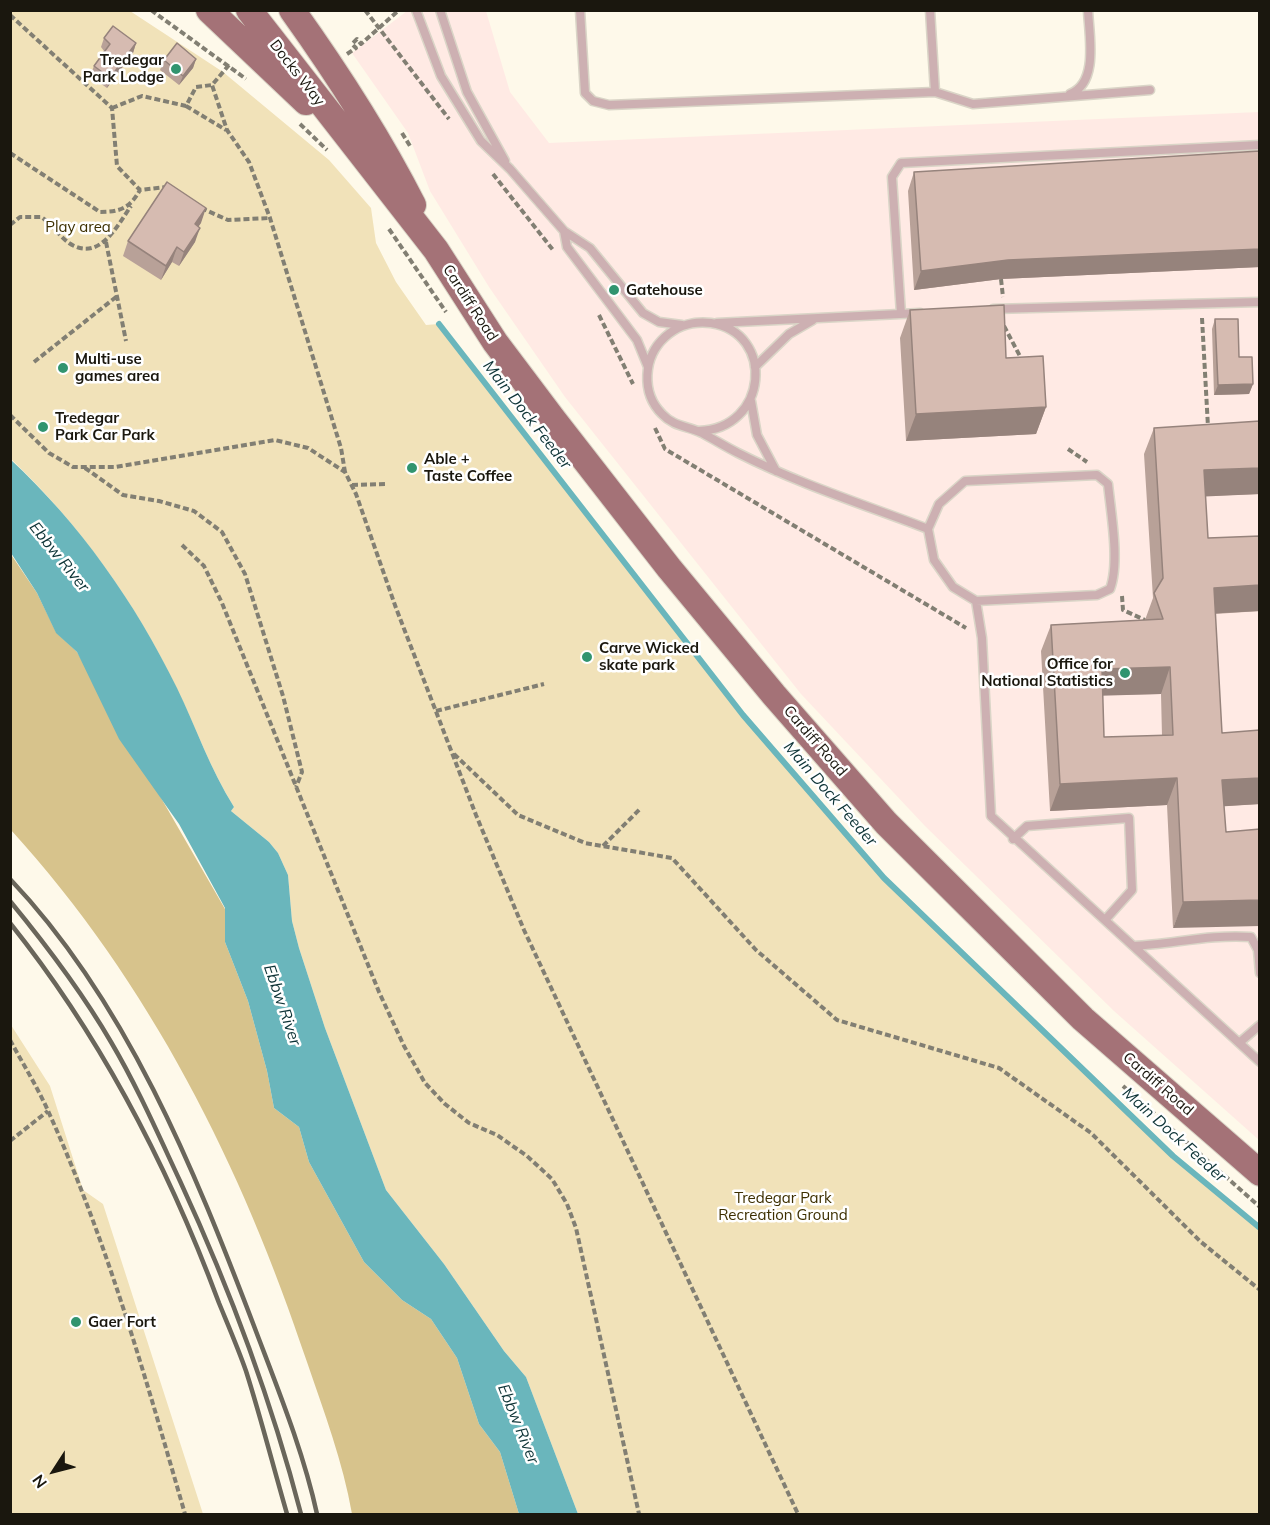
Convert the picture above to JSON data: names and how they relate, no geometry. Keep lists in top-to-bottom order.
{
  "streets": {
    "main road": ["Docks Way", "Cardiff Road"]
  },
  "crossings": [
    ["Docks Way", "Cardiff Road"]
  ],
  "water": ["Main Dock Feeder", "Ebbw River"],
  "parks": ["Play area", "Tredegar Park Recreation Ground"],
  "places": [
    "Tredegar Park Lodge",
    "Gatehouse",
    "Multi-use games area",
    "Tredegar Park Car Park",
    "Able + Taste Coffee",
    "Carve Wicked skate park",
    "Office for National Statistics",
    "Gaer Fort"
  ],
  "north": "bottom left"
}
